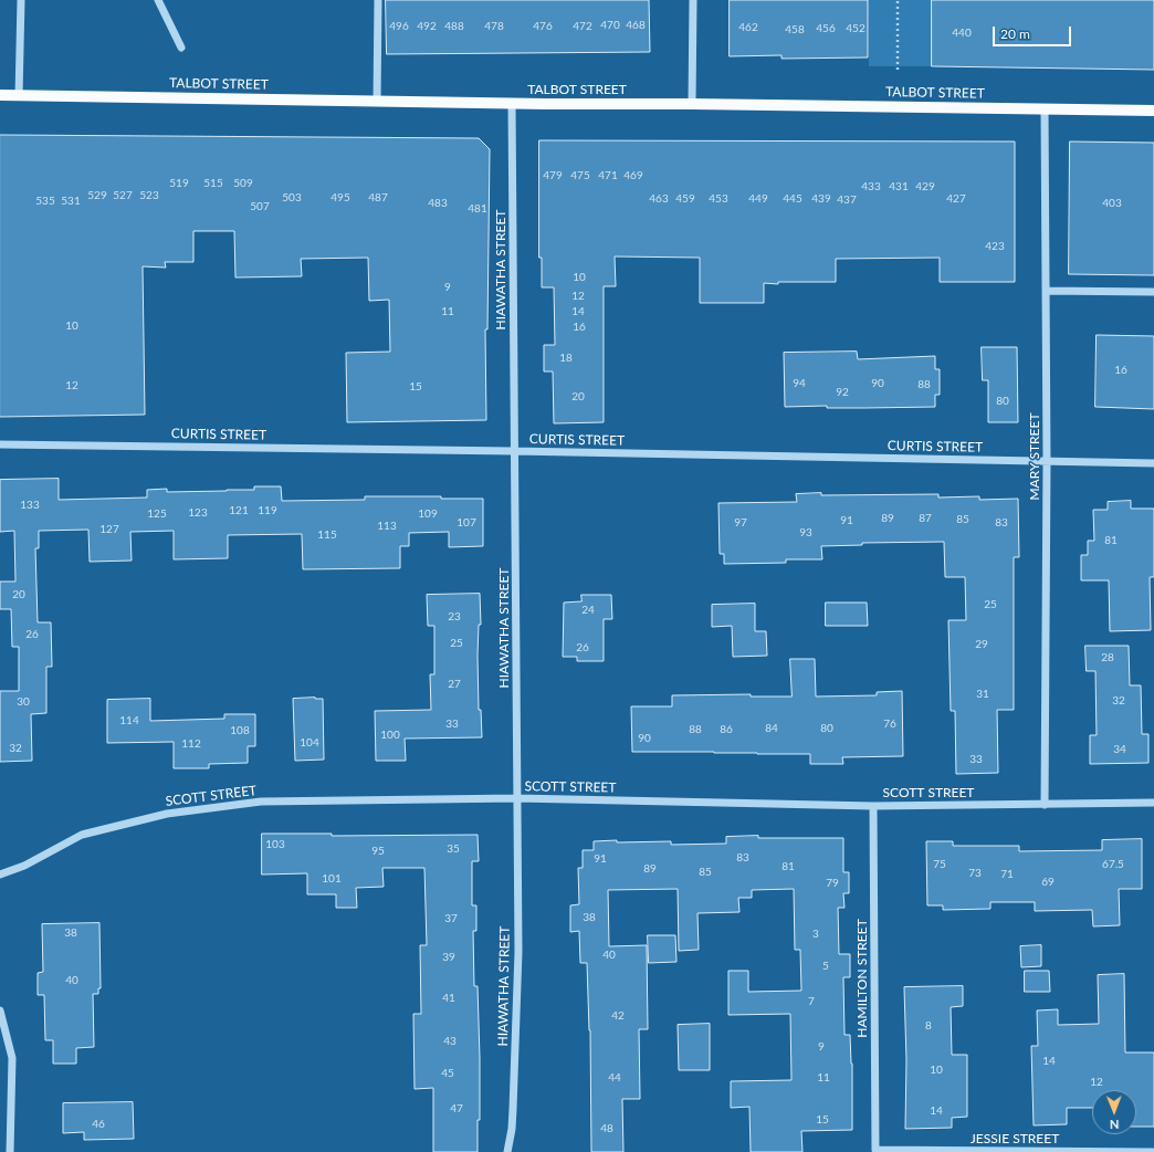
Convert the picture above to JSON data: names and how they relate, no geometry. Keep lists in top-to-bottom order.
{
  "streets": {
    "main road": ["TALBOT STREET"],
    "street": [
      "HIAWATHA STREET",
      "CURTIS STREET",
      "MARY STREET",
      "SCOTT STREET",
      "HAMILTON STREET",
      "JESSIE STREET"
    ]
  },
  "crossings": [
    ["TALBOT STREET", "HIAWATHA STREET"],
    ["TALBOT STREET", "MARY STREET"],
    ["HIAWATHA STREET", "CURTIS STREET"],
    ["HIAWATHA STREET", "SCOTT STREET"],
    ["CURTIS STREET", "MARY STREET"],
    ["MARY STREET", "SCOTT STREET"],
    ["SCOTT STREET", "HAMILTON STREET"],
    ["HAMILTON STREET", "JESSIE STREET"]
  ],
  "house_numbers": [
    "470",
    "468",
    "496",
    "492",
    "488",
    "478",
    "476",
    "472",
    "462",
    "456",
    "452",
    "458",
    "440",
    "479",
    "475",
    "471",
    "469",
    "519",
    "515",
    "509",
    "433",
    "431",
    "429",
    "529",
    "527",
    "523",
    "503",
    "495",
    "487",
    "463",
    "459",
    "453",
    "449",
    "445",
    "439",
    "427",
    "437",
    "535",
    "531",
    "483",
    "403",
    "507",
    "481",
    "423",
    "10",
    "9",
    "12",
    "11",
    "14",
    "10",
    "16",
    "18",
    "16",
    "94",
    "90",
    "88",
    "12",
    "15",
    "92",
    "20",
    "80",
    "133",
    "121",
    "119",
    "123",
    "125",
    "109",
    "89",
    "87",
    "85",
    "91",
    "107",
    "97",
    "83",
    "113",
    "127",
    "93",
    "115",
    "81",
    "20",
    "25",
    "24",
    "23",
    "26",
    "25",
    "29",
    "26",
    "28",
    "27",
    "31",
    "32",
    "30",
    "114",
    "33",
    "76",
    "84",
    "80",
    "88",
    "86",
    "108",
    "100",
    "90",
    "104",
    "112",
    "32",
    "34",
    "33",
    "103",
    "35",
    "95",
    "83",
    "91",
    "75",
    "67.5",
    "81",
    "89",
    "85",
    "73",
    "71",
    "101",
    "69",
    "79",
    "38",
    "37",
    "38",
    "3",
    "40",
    "39",
    "5",
    "40",
    "41",
    "7",
    "42",
    "8",
    "43",
    "9",
    "14",
    "10",
    "45",
    "44",
    "11",
    "12",
    "47",
    "14",
    "15",
    "46",
    "48"
  ],
  "scale_bar": "20 m",
  "north": "bottom"
}
